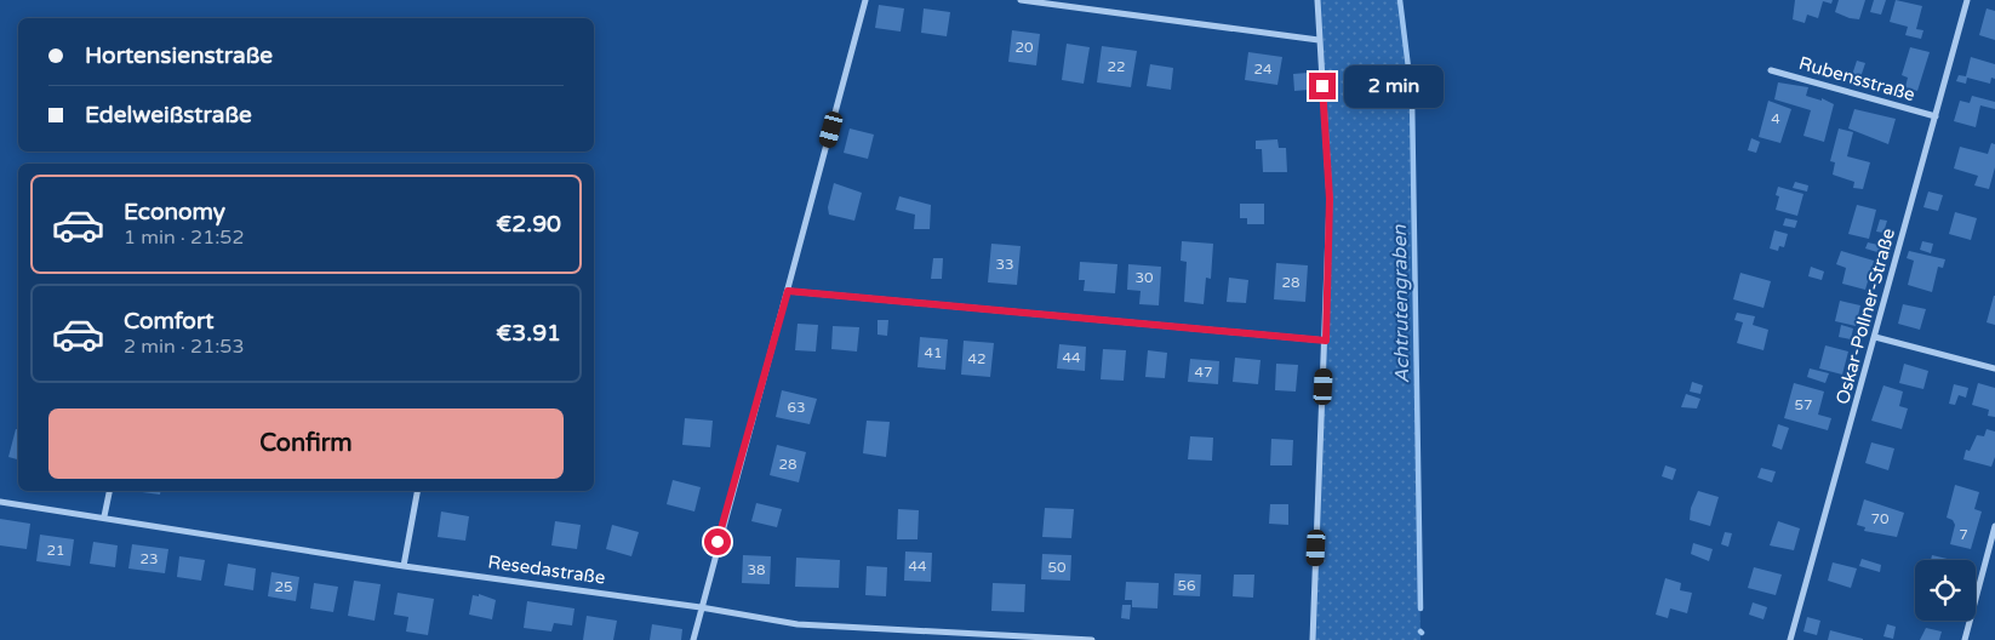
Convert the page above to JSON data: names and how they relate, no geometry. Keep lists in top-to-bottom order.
{
  "streets": {
    "street": ["Rubensstraße", "Oskar-Pollner-Straße", "Resedastraße"]
  },
  "crossings": [
    ["Rubensstraße", "Oskar-Pollner-Straße"]
  ],
  "water": ["Achtrutengraben"],
  "house_numbers": [
    "20",
    "22",
    "24",
    "4",
    "33",
    "30",
    "28",
    "41",
    "44",
    "42",
    "47",
    "57",
    "63",
    "28",
    "70",
    "7",
    "21",
    "23",
    "44",
    "50",
    "38",
    "56",
    "25"
  ],
  "page": {
    "banner": ["Hortensienstraße", "Edelweißstraße"],
    "bubble": "2 min",
    "list": [
      {
        "name": "Economy",
        "note": "1 min · 21:52",
        "value": "€2.90"
      },
      {
        "name": "Comfort",
        "note": "2 min · 21:53",
        "value": "€3.91"
      }
    ],
    "buttons": "Confirm"
  }
}
